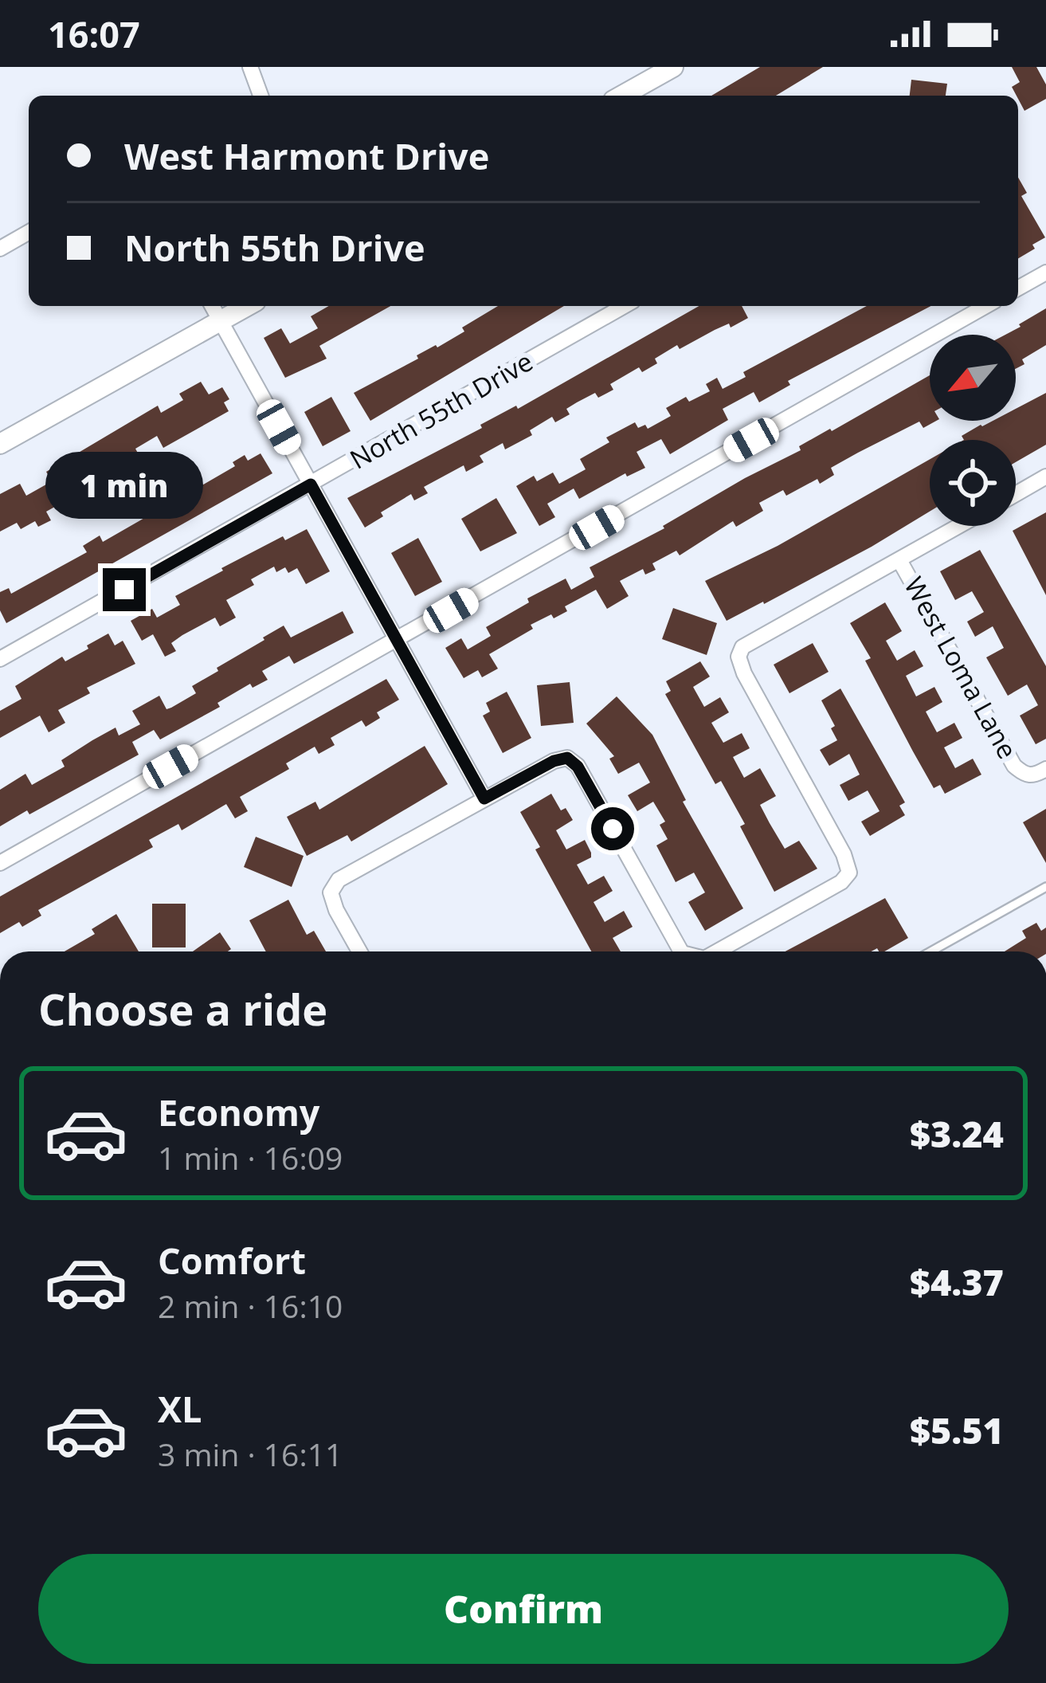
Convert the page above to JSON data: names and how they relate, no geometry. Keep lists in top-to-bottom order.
{
  "streets": {
    "street": ["North 55th Drive", "West Loma Lane"]
  },
  "north": "bottom left",
  "page": {
    "status": "16:07",
    "banner": ["West Harmont Drive", "North 55th Drive"],
    "bubble": "1 min",
    "heading": "Choose a ride",
    "list": [
      {
        "name": "Economy",
        "note": "1 min · 16:09",
        "value": "$3.24"
      },
      {
        "name": "Comfort",
        "note": "2 min · 16:10",
        "value": "$4.37"
      },
      {
        "name": "XL",
        "note": "3 min · 16:11",
        "value": "$5.51"
      }
    ],
    "buttons": "Confirm"
  }
}
